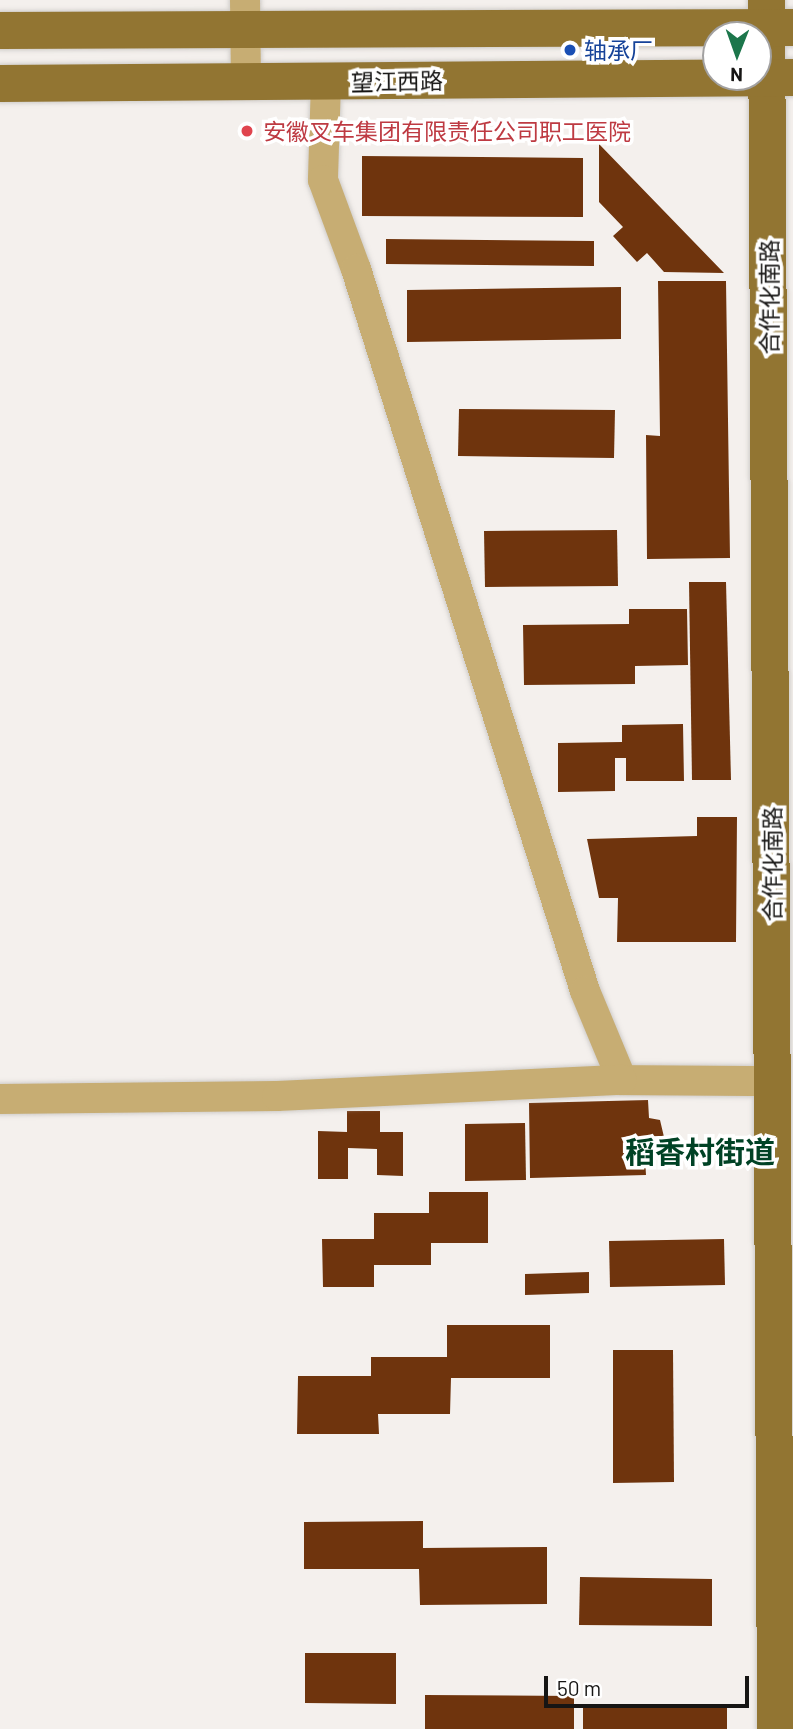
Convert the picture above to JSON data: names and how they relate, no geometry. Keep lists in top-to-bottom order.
{
  "streets": {
    "main road": ["望江西路", "合作化南路"]
  },
  "crossings": [
    ["望江西路", "合作化南路"]
  ],
  "districts": ["稻香村街道"],
  "places": ["轴承厂", "安徽叉车集团有限责任公司职工医院"],
  "scale_bar": "50 m",
  "north": "bottom"
}
